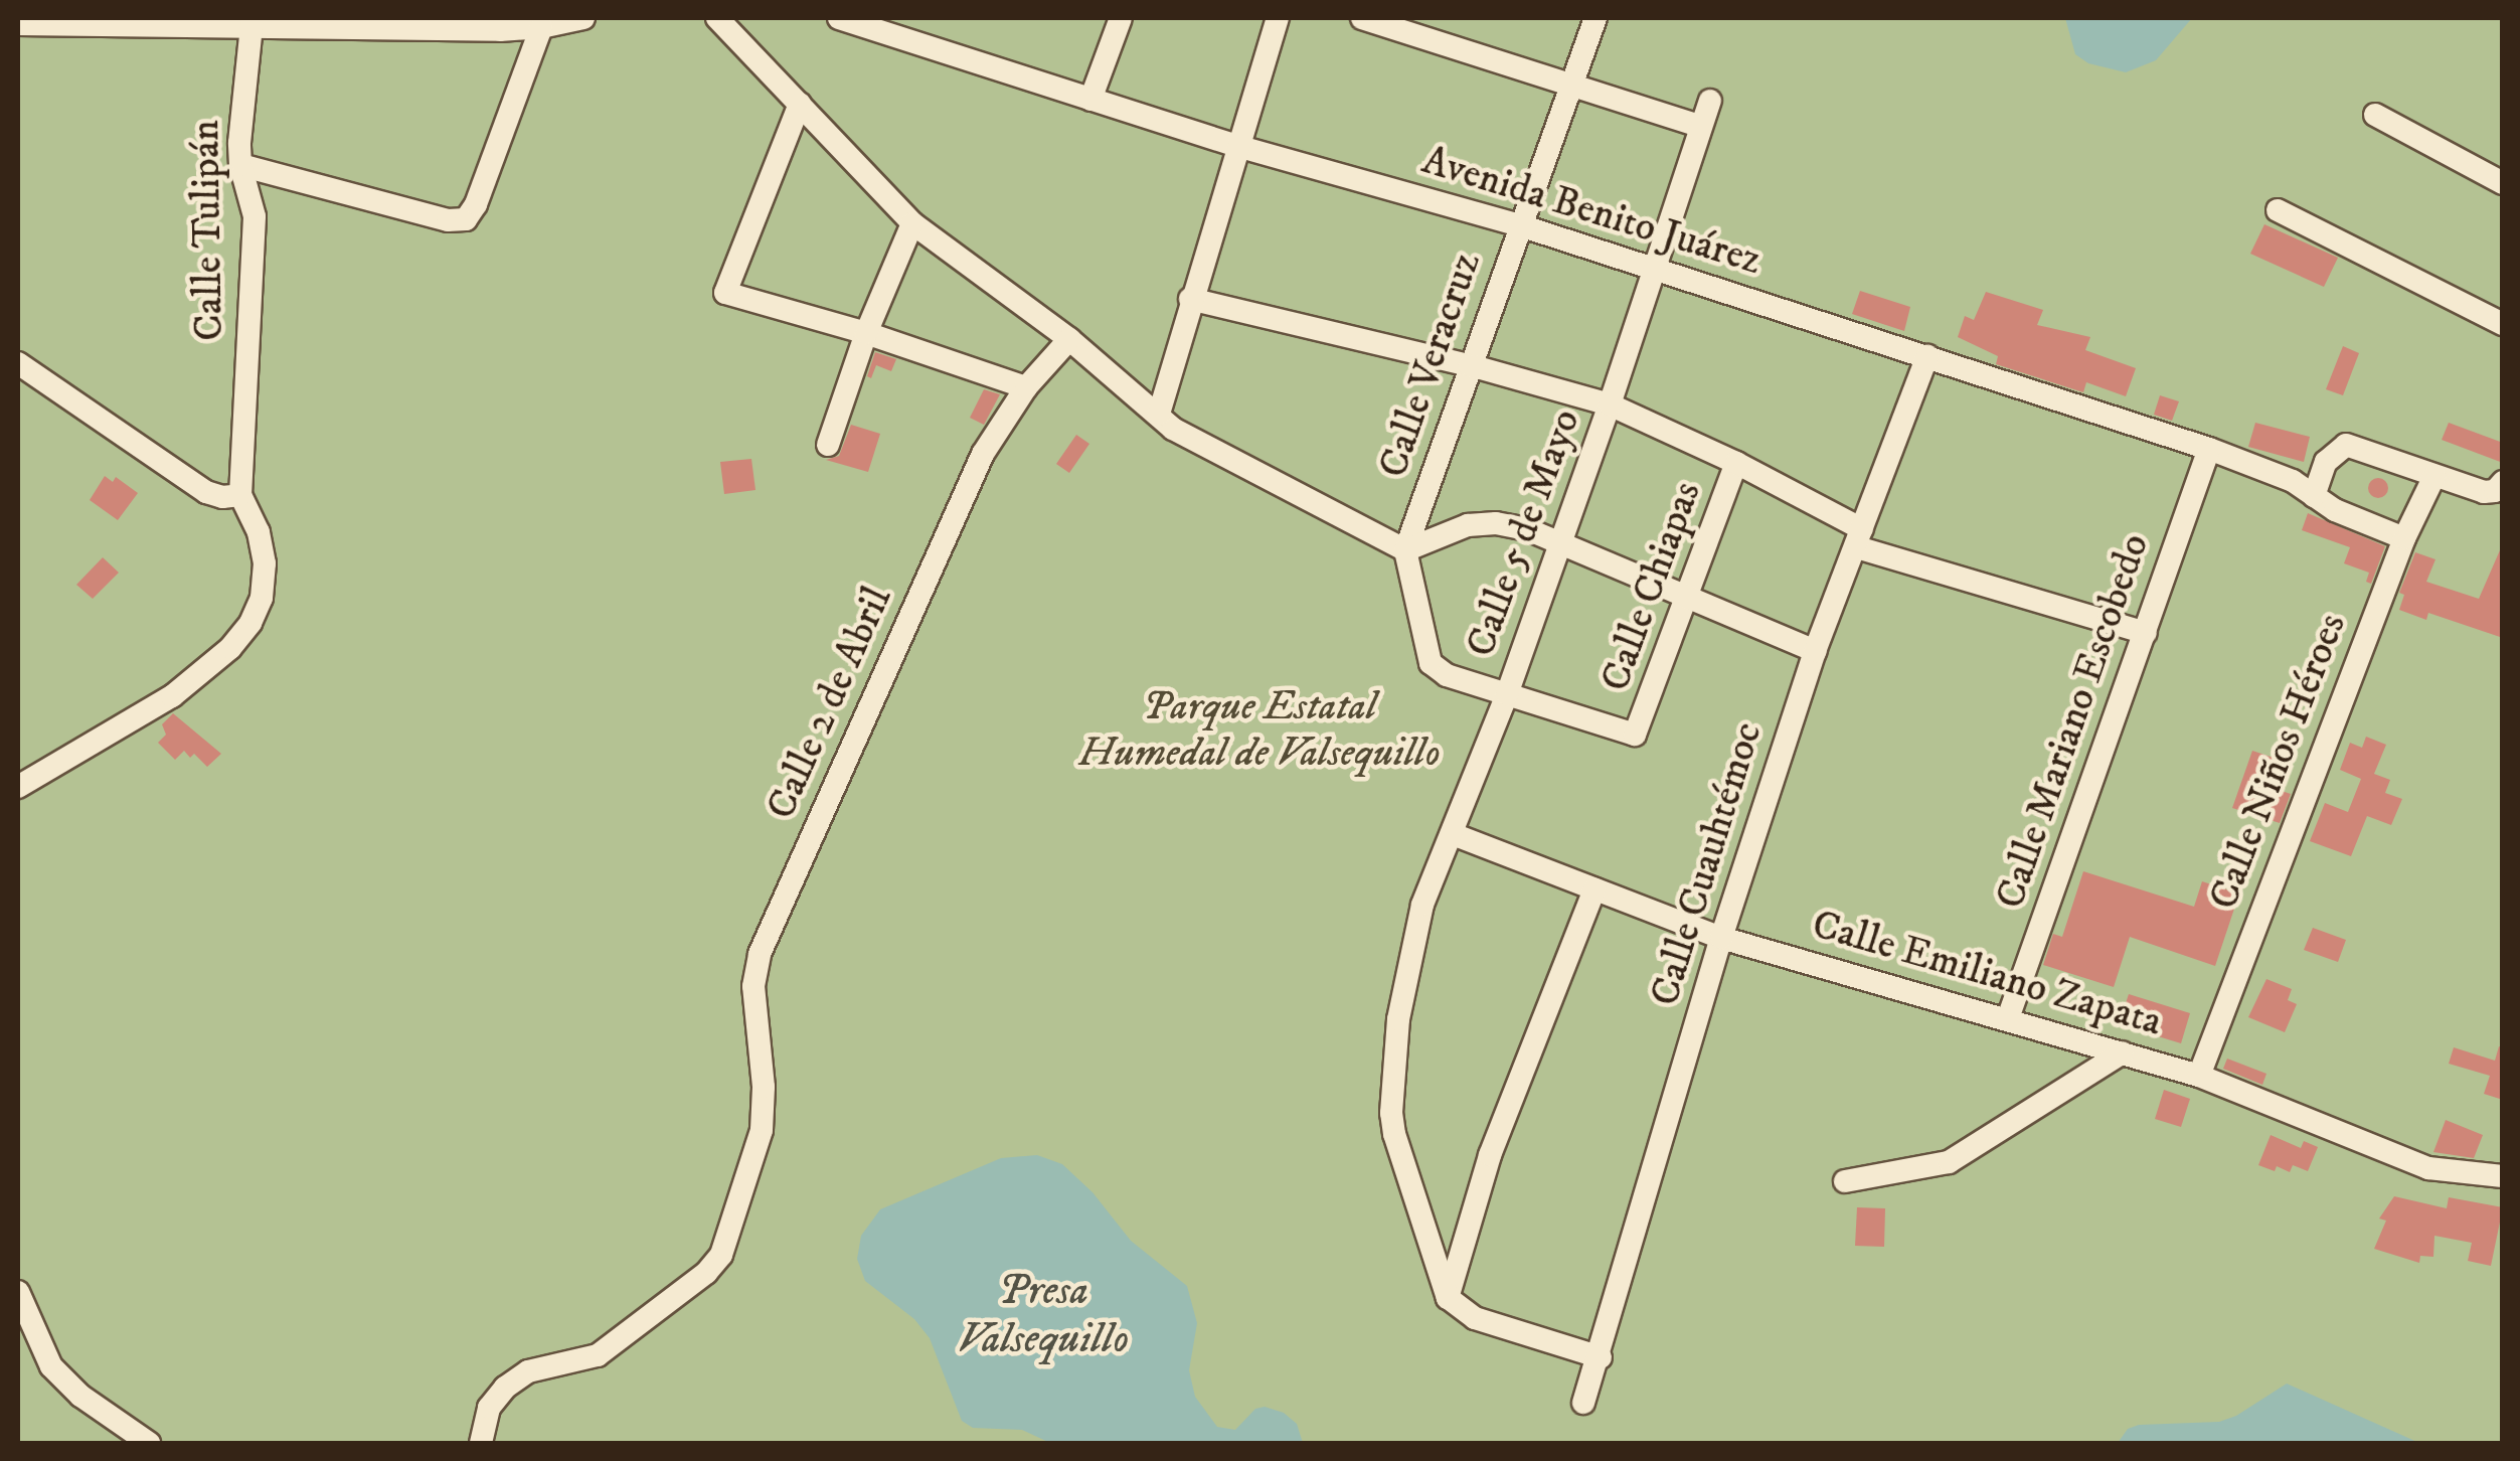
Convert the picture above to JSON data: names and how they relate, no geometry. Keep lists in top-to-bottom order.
{
  "streets": {
    "street": [
      "Avenida Benito Juárez",
      "Calle Tulipán",
      "Calle Veracruz",
      "Calle 5 de Mayo",
      "Calle Chiapas",
      "Calle 2 de Abril",
      "Calle Mariano Escobedo",
      "Calle Niños Héroes",
      "Calle Cuauhtémoc",
      "Calle Emiliano Zapata"
    ]
  },
  "crossings": [
    ["Avenida Benito Juárez", "Calle Veracruz"],
    ["Avenida Benito Juárez", "Calle 5 de Mayo"],
    ["Avenida Benito Juárez", "Calle Mariano Escobedo"],
    ["Avenida Benito Juárez", "Calle Niños Héroes"],
    ["Avenida Benito Juárez", "Calle Cuauhtémoc"],
    ["Calle 5 de Mayo", "Calle Chiapas"],
    ["Calle 5 de Mayo", "Calle Emiliano Zapata"],
    ["Calle Mariano Escobedo", "Calle Emiliano Zapata"],
    ["Calle Niños Héroes", "Calle Emiliano Zapata"],
    ["Calle Cuauhtémoc", "Calle Emiliano Zapata"]
  ],
  "water": ["Presa Valsequillo"],
  "parks": ["Parque Estatal Humedal de Valsequillo"]
}
